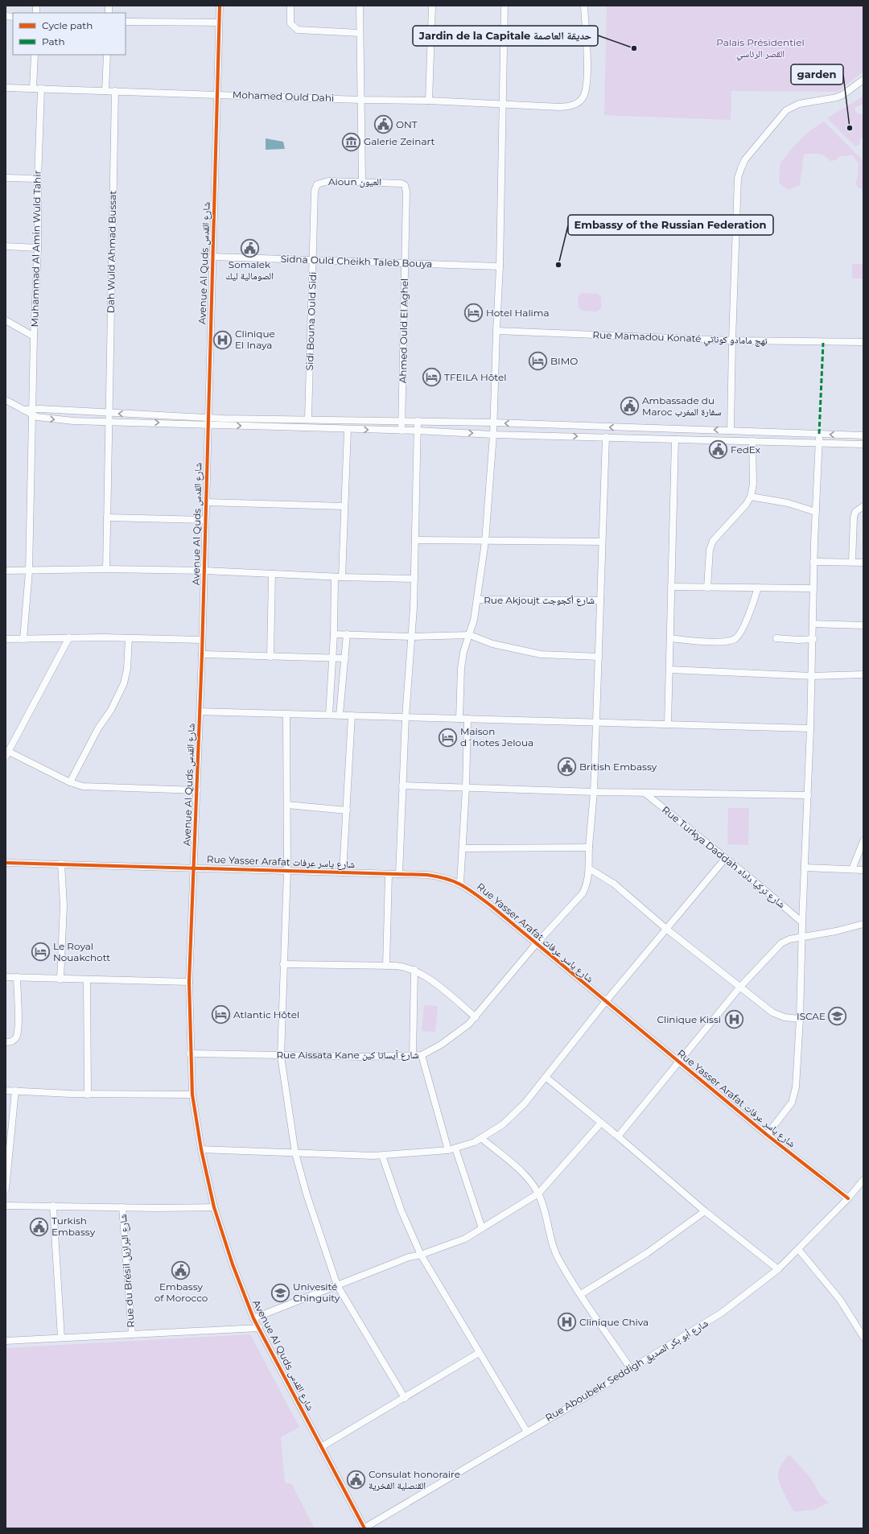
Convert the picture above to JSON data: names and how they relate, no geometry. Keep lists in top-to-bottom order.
{
  "streets": {
    "street": [
      "Mohamed Ould Dahi",
      "Aioun العيون",
      "Muhammad Al Amin Wuld Tahir",
      "Dah Wuld Ahmad Bussat",
      "Sidna Ould Cheikh Taleb Bouya",
      "Avenue Al Quds شارع القدس",
      "Sidi Bouna Ould Sidi",
      "Ahmed Ould El Aghel",
      "Rue Mamadou Konaté نهج مامادو كوناتي",
      "Rue Akjoujt شارع أكجوجت",
      "Rue Turkya Daddah شارع تركيا داداه",
      "Rue Yasser Arafat شارع ياسر عرفات",
      "Rue Aissata Kane شارع آيساتا كين",
      "Rue du Brésil شارع البرازيل",
      "Rue Aboubekr Seddigh شارع أبو بكر الصديق"
    ]
  },
  "crossings": [
    ["Mohamed Ould Dahi", "Muhammad Al Amin Wuld Tahir"],
    ["Mohamed Ould Dahi", "Dah Wuld Ahmad Bussat"],
    ["Mohamed Ould Dahi", "Avenue Al Quds شارع القدس"],
    ["Aioun العيون", "Sidi Bouna Ould Sidi"],
    ["Aioun العيون", "Ahmed Ould El Aghel"],
    ["Sidna Ould Cheikh Taleb Bouya", "Avenue Al Quds شارع القدس"],
    ["Sidna Ould Cheikh Taleb Bouya", "Sidi Bouna Ould Sidi"],
    ["Sidna Ould Cheikh Taleb Bouya", "Ahmed Ould El Aghel"],
    ["Avenue Al Quds شارع القدس", "Rue Yasser Arafat شارع ياسر عرفات"],
    ["Avenue Al Quds شارع القدس", "Rue Aissata Kane شارع آيساتا كين"],
    ["Avenue Al Quds شارع القدس", "Rue Aboubekr Seddigh شارع أبو بكر الصديق"],
    ["Rue Akjoujt شارع أكجوجت", "Rue Aissata Kane شارع آيساتا كين"],
    ["Rue Yasser Arafat شارع ياسر عرفات", "Rue Aissata Kane شارع آيساتا كين"],
    ["Rue Yasser Arafat شارع ياسر عرفات", "Rue Aboubekr Seddigh شارع أبو بكر الصديق"]
  ],
  "parks": ["Palais Présidentiel القصر الرئاسي"],
  "places": {
    "other": ["Jardin de la Capitale حديقة العاصمة", "garden", "Embassy of the Russian Federation"],
    "public building": [
      "ONT",
      "Somalek الصومالية ليك",
      "Ambassade du Maroc سفارة المغرب",
      "FedEx",
      "British Embassy",
      "Turkish Embassy",
      "Embassy of Morocco",
      "Consulat honoraire القنصلية الفخرية"
    ],
    "museum": ["Galerie Zeinart"],
    "hotel": [
      "Hotel Halima",
      "BIMO",
      "TFEILA Hôtel",
      "Maison d´hotes Jeloua",
      "Le Royal Nouakchott",
      "Atlantic Hôtel"
    ],
    "hospital": ["Clinique El Inaya", "Clinique Kissi", "Clinique Chiva"],
    "school or university": ["ISCAE", "Univesité Chinguity"]
  },
  "legend": ["Cycle path", "Path"]
}
